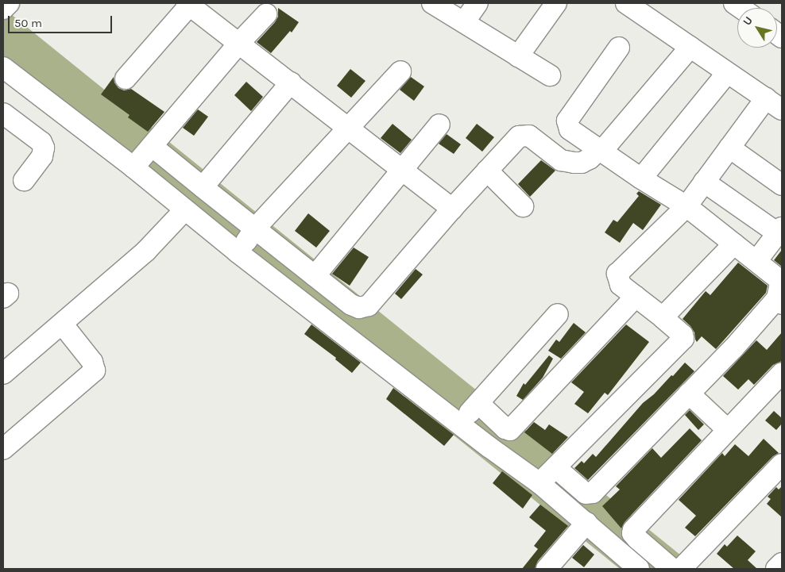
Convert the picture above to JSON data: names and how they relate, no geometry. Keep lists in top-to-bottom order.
{
  "scale_bar": "50 m",
  "north": "top left"
}
